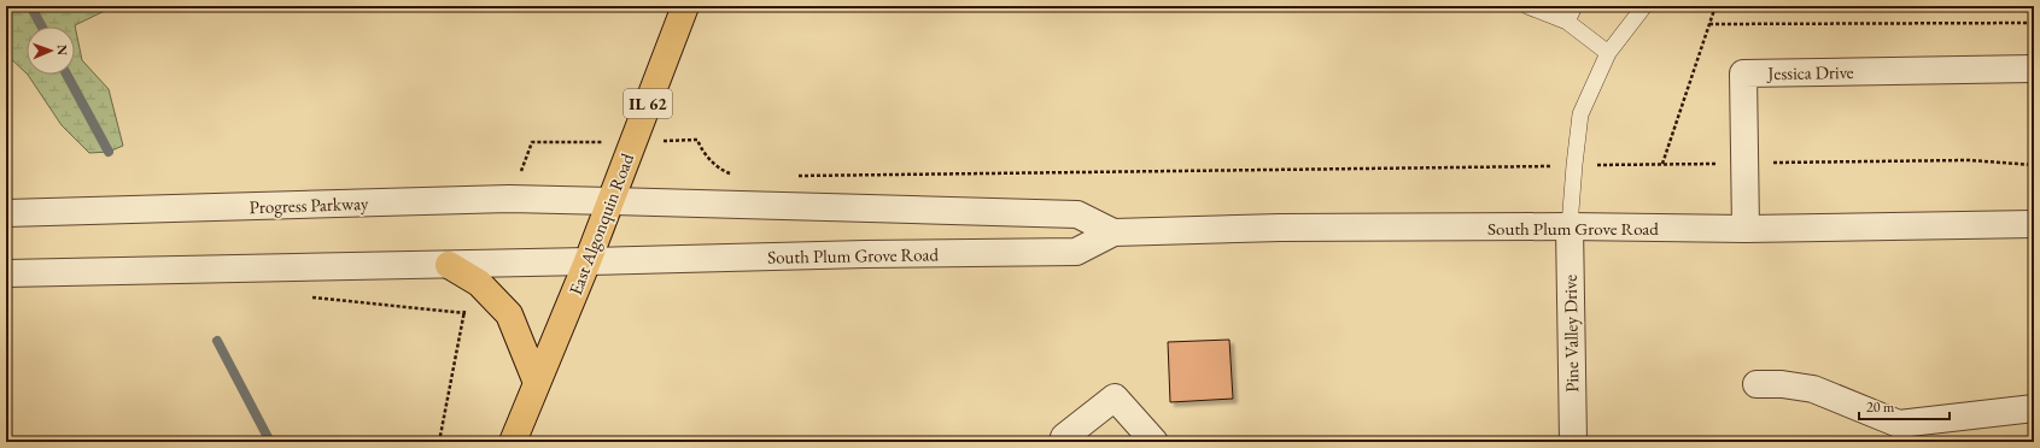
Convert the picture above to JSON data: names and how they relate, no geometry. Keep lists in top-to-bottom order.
{
  "streets": {
    "main road": ["IL 62", "East Algonquin Road"],
    "street": [
      "Jessica Drive",
      "Progress Parkway",
      "South Plum Grove Road",
      "Pine Valley Drive"
    ]
  },
  "crossings": [
    ["Jessica Drive", "South Plum Grove Road"],
    ["Progress Parkway", "East Algonquin Road"],
    ["Progress Parkway", "South Plum Grove Road"],
    ["East Algonquin Road", "South Plum Grove Road"],
    ["South Plum Grove Road", "Pine Valley Drive"]
  ],
  "scale_bar": "20 m",
  "north": "right"
}
